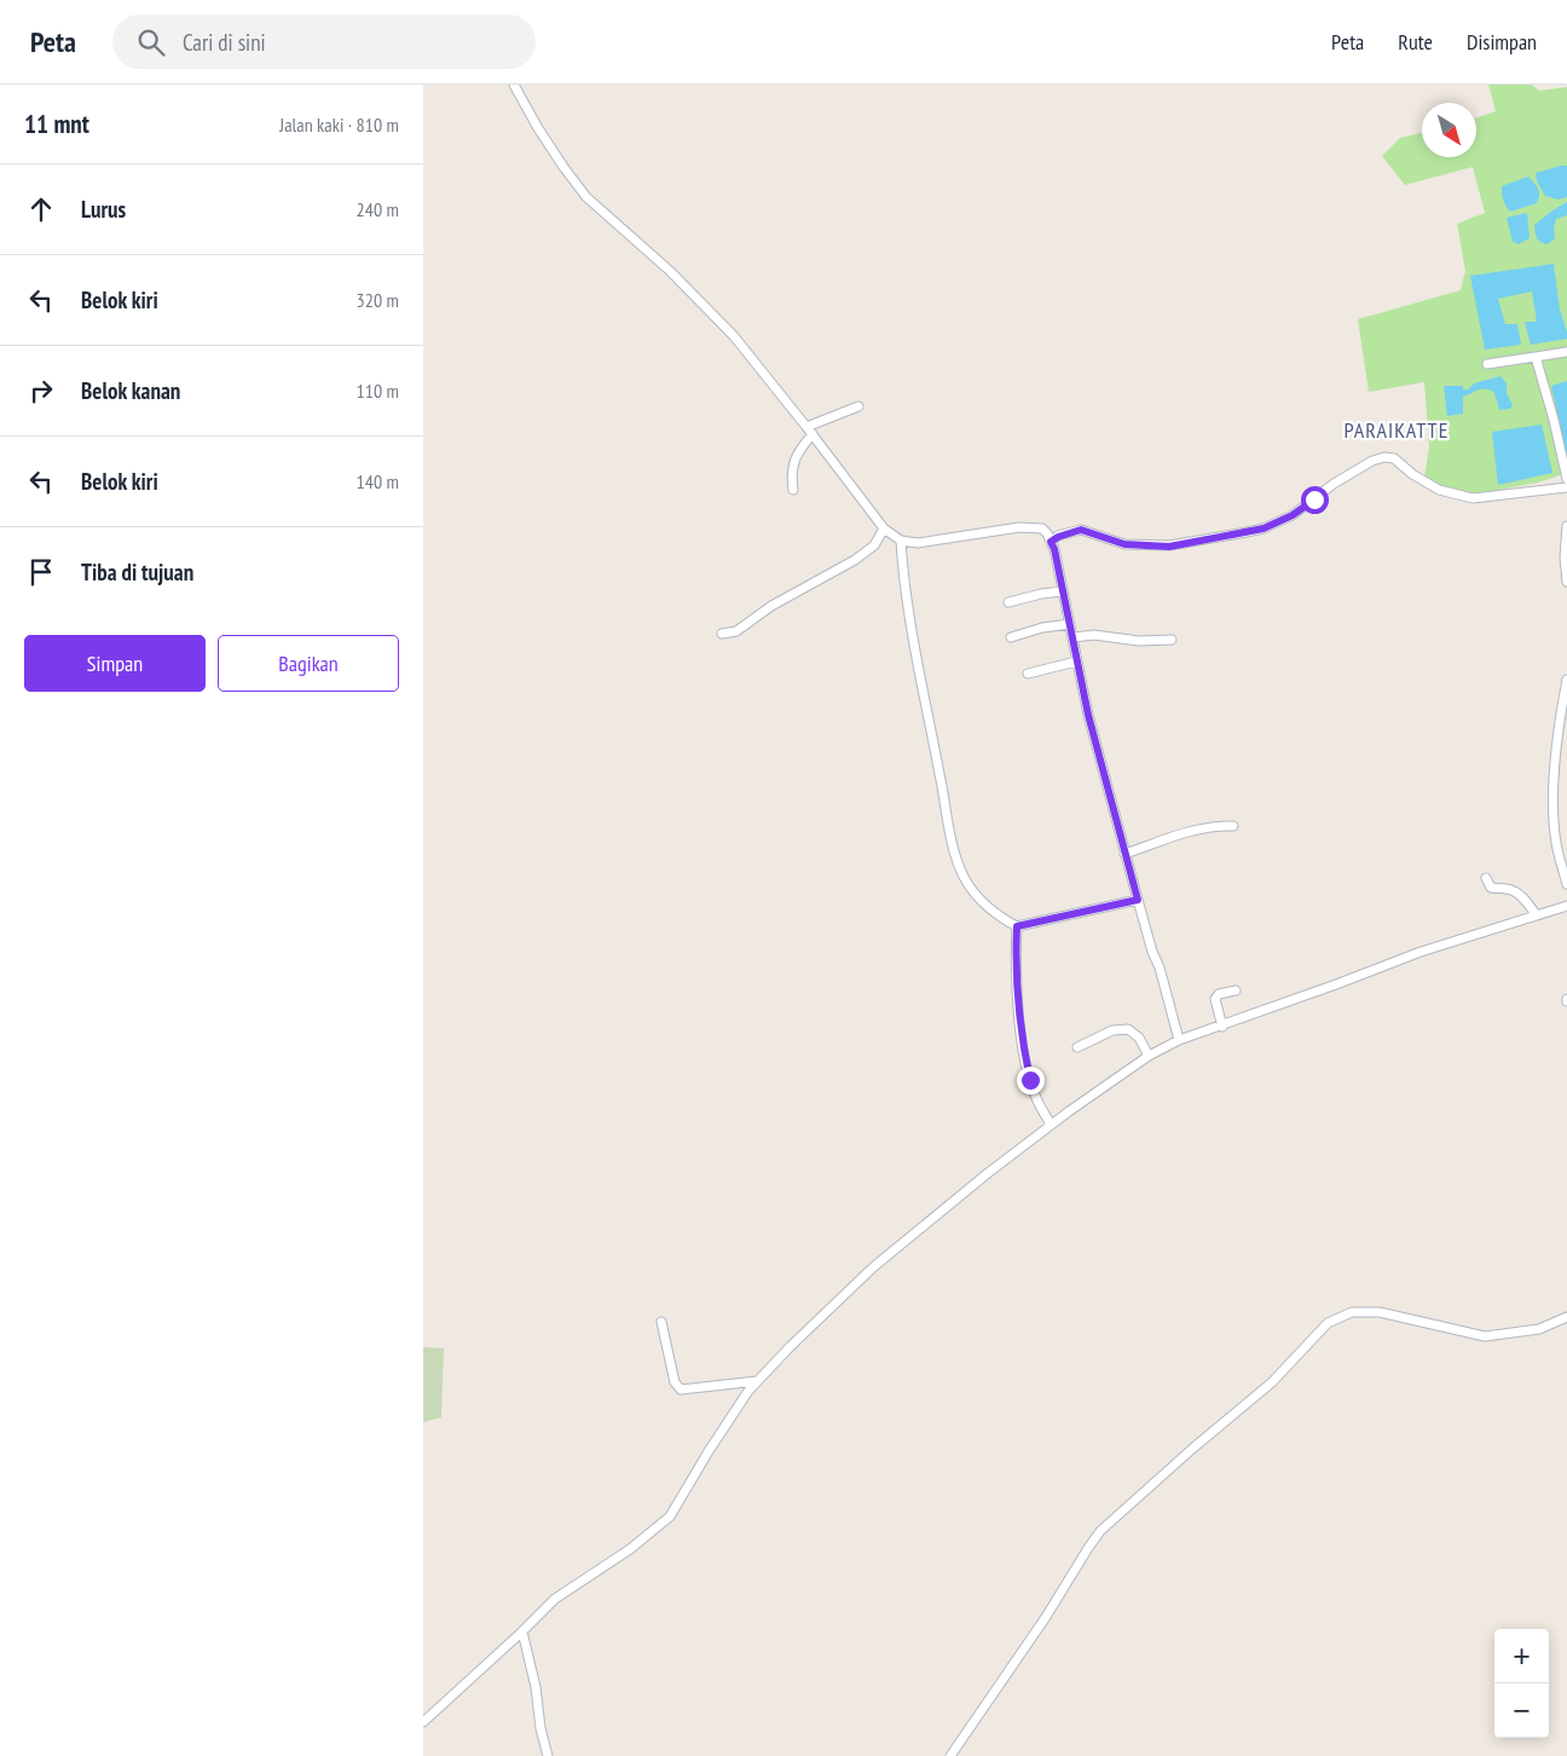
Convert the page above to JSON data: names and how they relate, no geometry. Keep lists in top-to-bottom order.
{
  "districts": ["PARAIKATTE"],
  "north": "bottom right",
  "page": {
    "header": "Peta",
    "search": "Cari di sini",
    "nav": ["Peta", "Rute", "Disimpan"],
    "heading": ["11 mnt", "Jalan kaki · 810 m"],
    "list": [
      ["Lurus", "240 m"],
      ["Belok kiri", "320 m"],
      ["Belok kanan", "110 m"],
      ["Belok kiri", "140 m"],
      "Tiba di tujuan"
    ],
    "buttons": ["Simpan", "Bagikan"],
    "map_buttons": ["+", "−"]
  }
}
